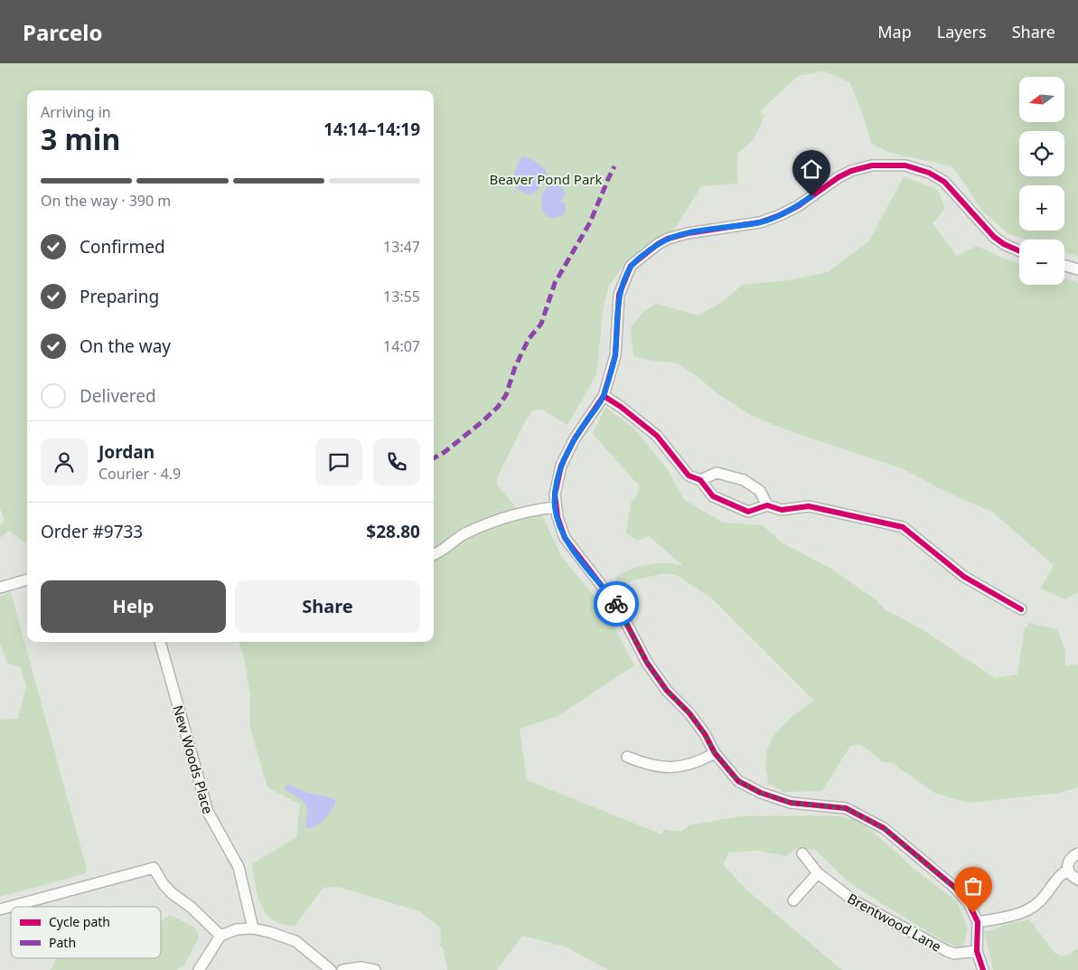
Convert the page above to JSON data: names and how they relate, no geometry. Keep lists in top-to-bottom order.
{
  "streets": {
    "street": ["New Woods Place", "Brentwood Lane"]
  },
  "parks": ["Beaver Pond Park"],
  "legend": ["Cycle path", "Path"],
  "north": "left",
  "page": {
    "header": "Parcelo",
    "nav": ["Map", "Layers", "Share"],
    "map_buttons": ["+", "−"],
    "heading": ["3 min", "Arriving in", "14:14–14:19"],
    "panel": [
      "Jordan",
      "Courier · 4.9",
      "Order #9733",
      "$28.80"
    ],
    "bar": "On the way · 390 m",
    "list": [
      ["Confirmed", "13:47"],
      ["Preparing", "13:55"],
      ["On the way", "14:07"],
      "Delivered"
    ],
    "buttons": ["Help", "Share"]
  }
}
